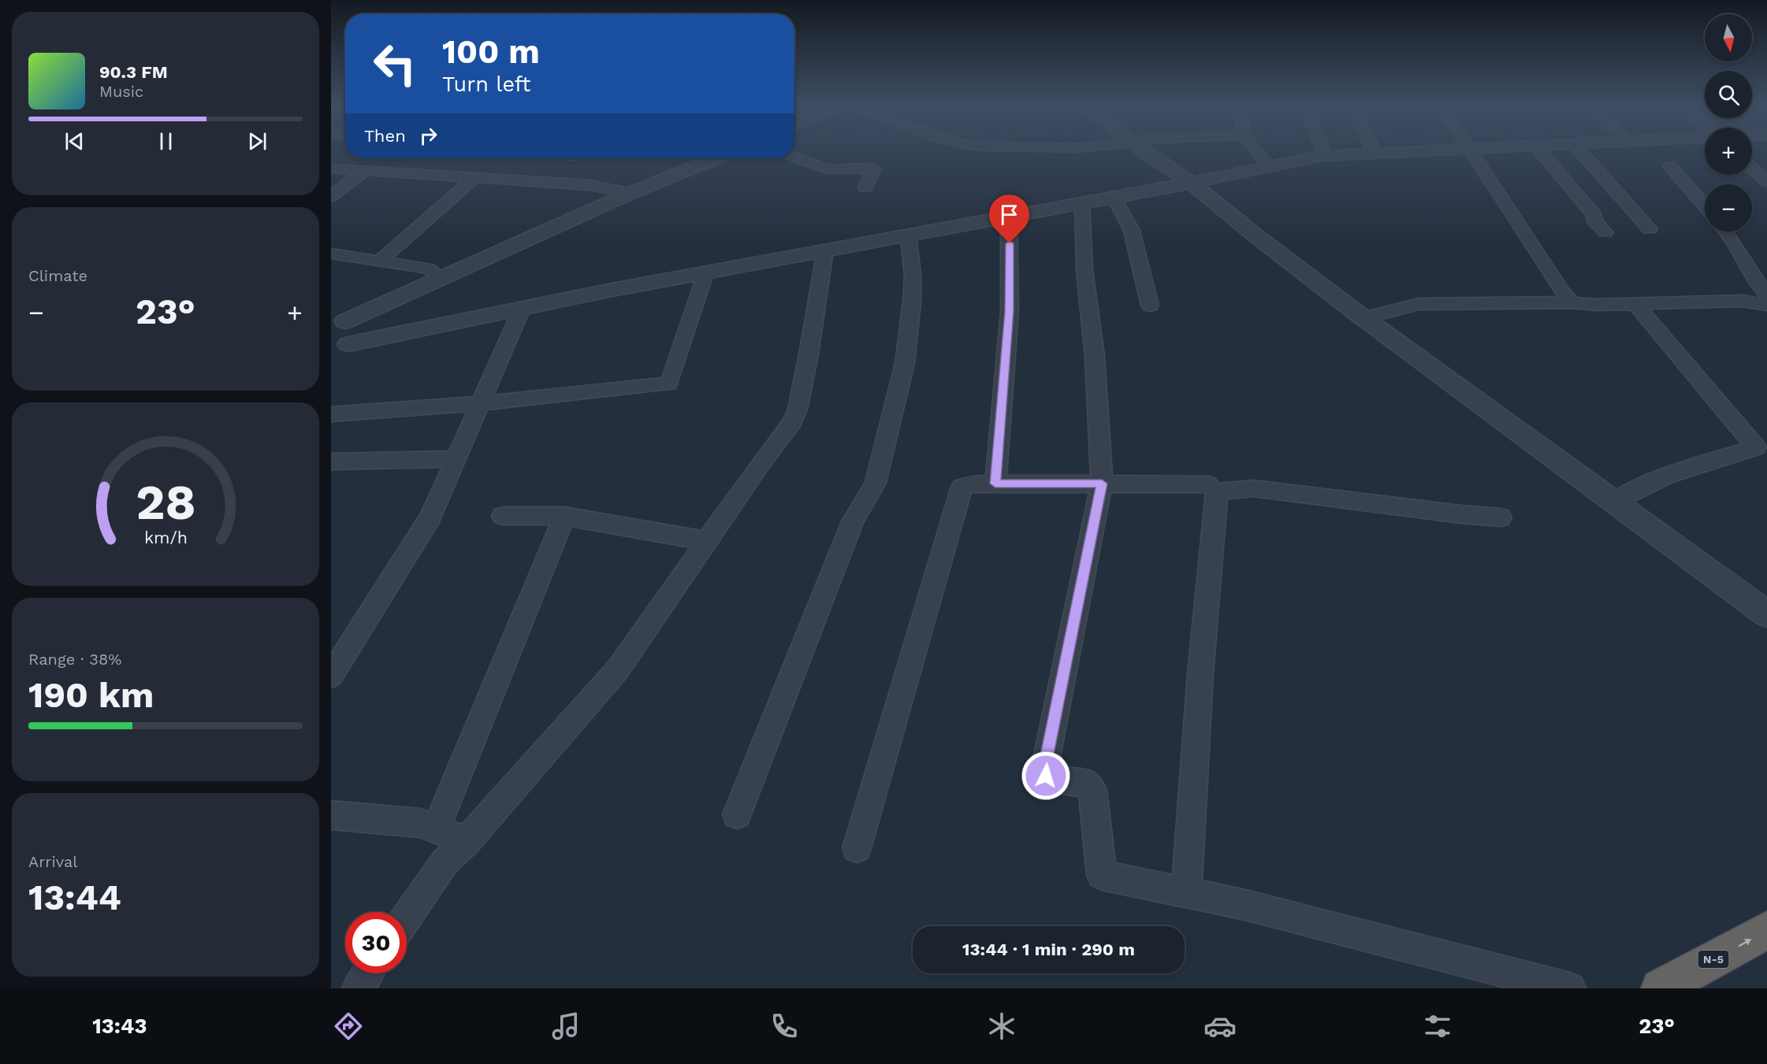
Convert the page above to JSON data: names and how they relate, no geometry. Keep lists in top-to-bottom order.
{
  "streets": {
    "highway": ["N-5"]
  },
  "north": "bottom",
  "page": {
    "map_buttons": ["+", "−"],
    "turn": ["100 m", "Turn left"],
    "song": ["90.3 FM", "Music"],
    "then": "Then",
    "tile": [
      "Climate",
      ["Range · 38%", "190 km"],
      ["Arrival", "13:44"]
    ],
    "heat": ["−", "23°", "+"],
    "limit": "30",
    "trip": "13:44 · 1 min · 290 m",
    "tabs": ["13:43", "23°"],
    "gauge": ["28", "km/h"]
  }
}
